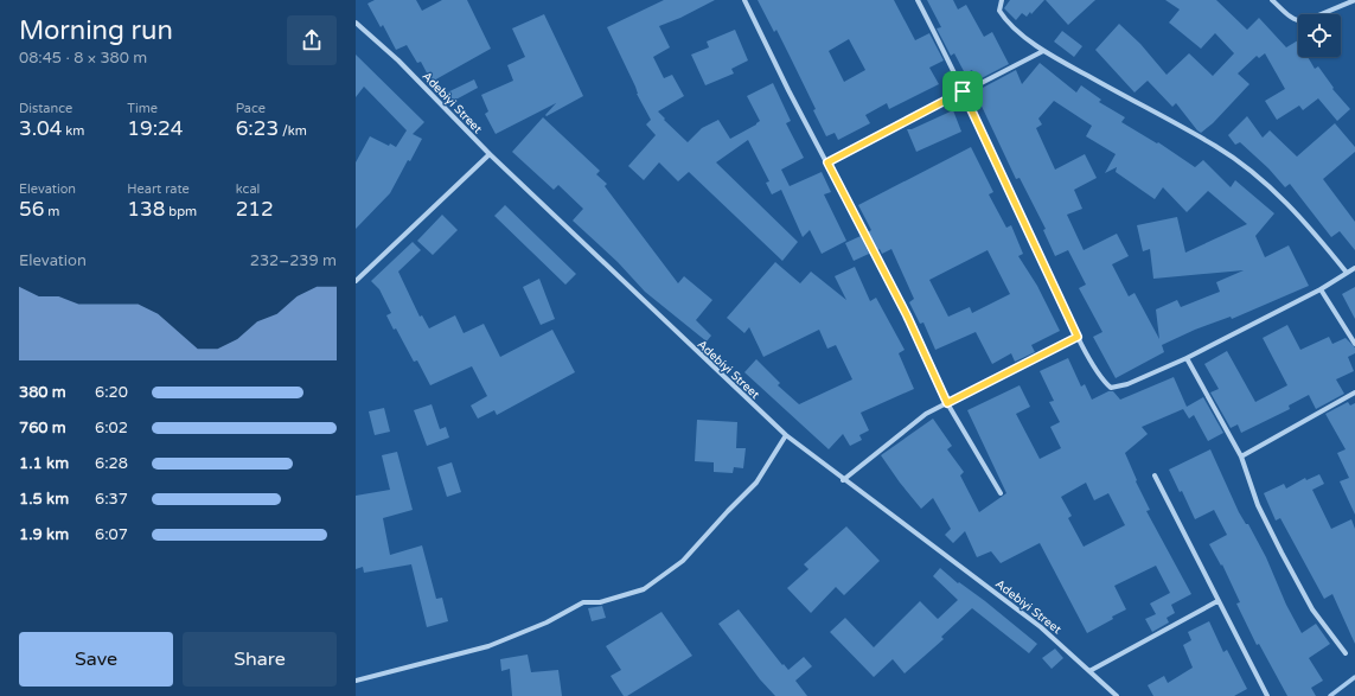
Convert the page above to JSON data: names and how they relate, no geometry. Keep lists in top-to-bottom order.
{
  "streets": {
    "street": ["Adebiyi Street"]
  },
  "page": {
    "heading": ["Morning run", "08:45 · 8 × 380 m"],
    "stats": [
      ["Distance", "3.04 km"],
      ["Time", "19:24"],
      ["Pace", "6:23 /km"],
      ["Elevation", "56 m"],
      ["Heart rate", "138 bpm"],
      ["kcal", "212"]
    ],
    "chart": ["Elevation", "232–239 m"],
    "list": [
      {
        "name": "380 m",
        "note": "6:20"
      },
      {
        "name": "760 m",
        "note": "6:02"
      },
      {
        "name": "1.1 km",
        "note": "6:28"
      },
      {
        "name": "1.5 km",
        "note": "6:37"
      },
      {
        "name": "1.9 km",
        "note": "6:07"
      }
    ],
    "buttons": ["Save", "Share"]
  }
}
